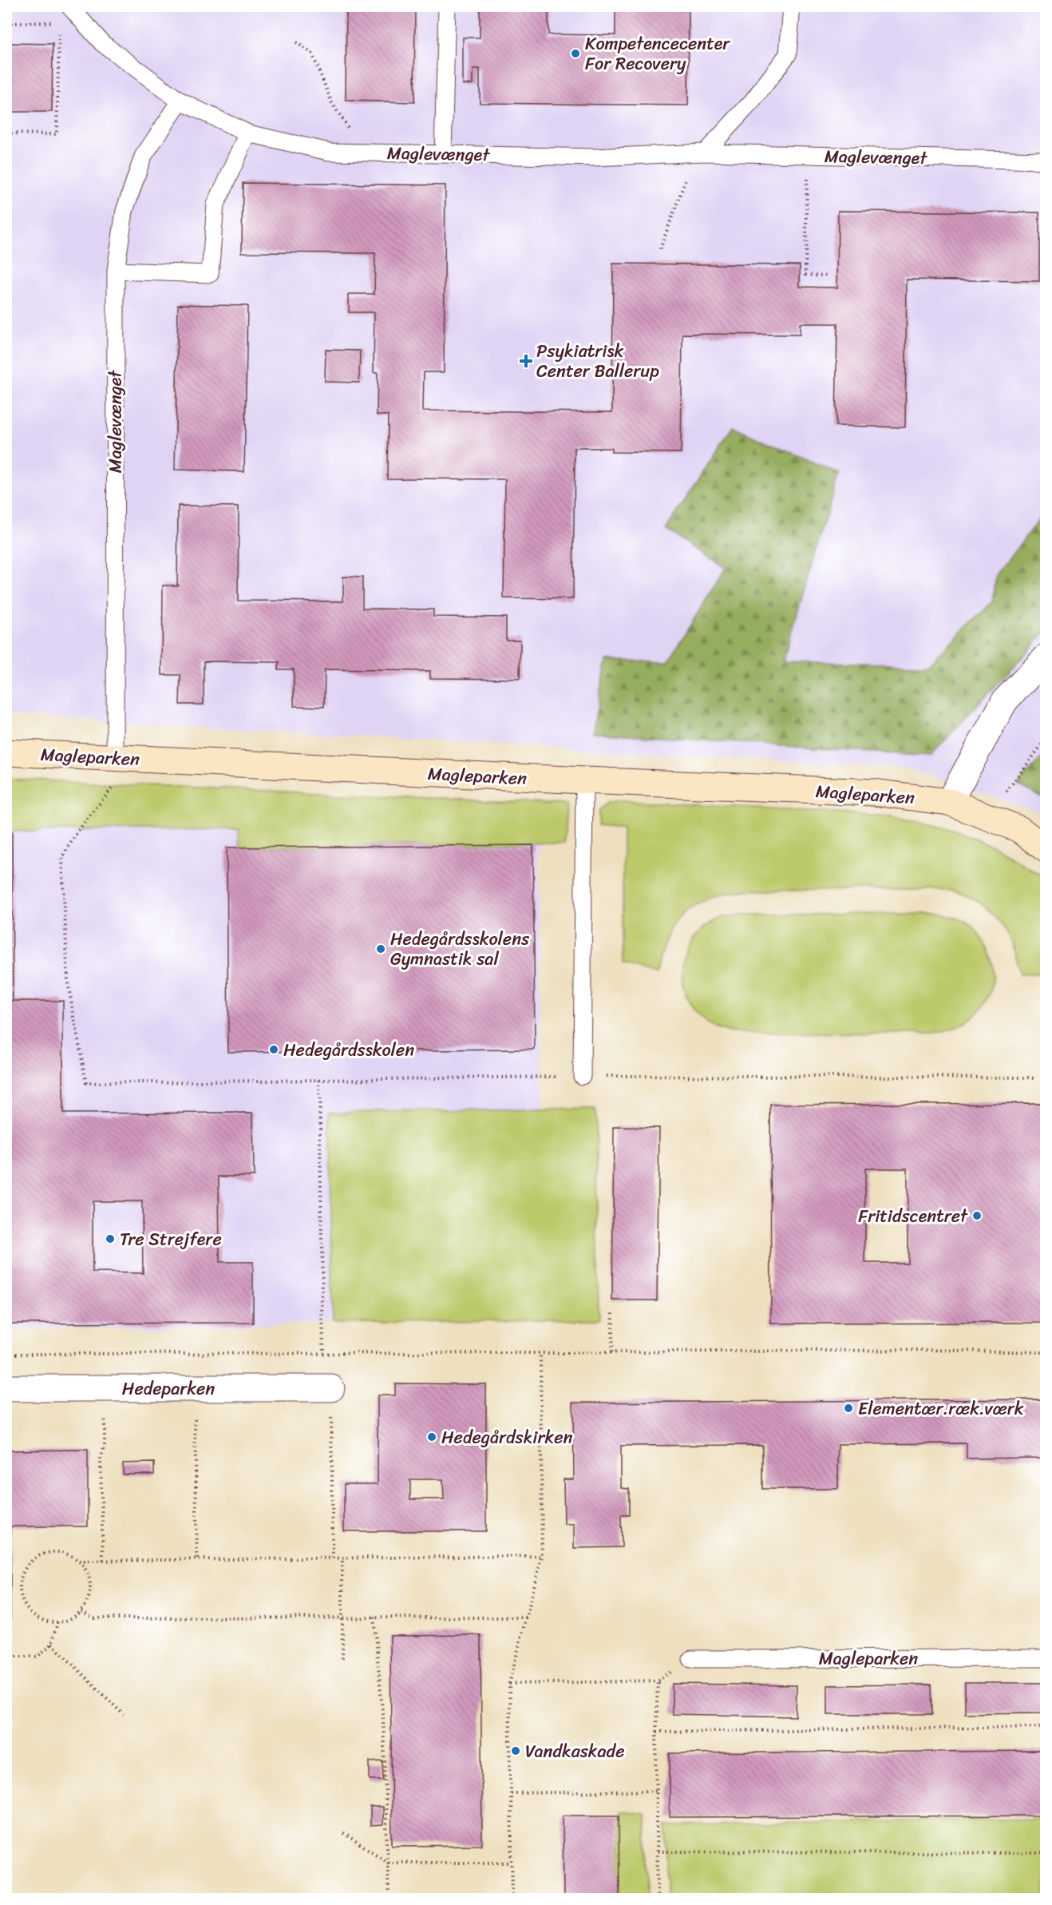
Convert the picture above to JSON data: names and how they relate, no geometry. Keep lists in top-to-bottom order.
{
  "streets": {
    "street": ["Magleparken", "Hedeparken"],
    "lane": ["Maglevænget"]
  },
  "crossings": [
    ["Maglevænget", "Magleparken"]
  ],
  "places": {
    "other": [
      "Kompetencecenter For Recovery",
      "Hedegårdsskolens Gymnastik sal",
      "Hedegårdsskolen",
      "Fritidscentret",
      "Tre Strejfere",
      "Elementær.ræk.værk",
      "Hedegårdskirken",
      "Vandkaskade"
    ],
    "health": ["Psykiatrisk Center Ballerup"]
  }
}
